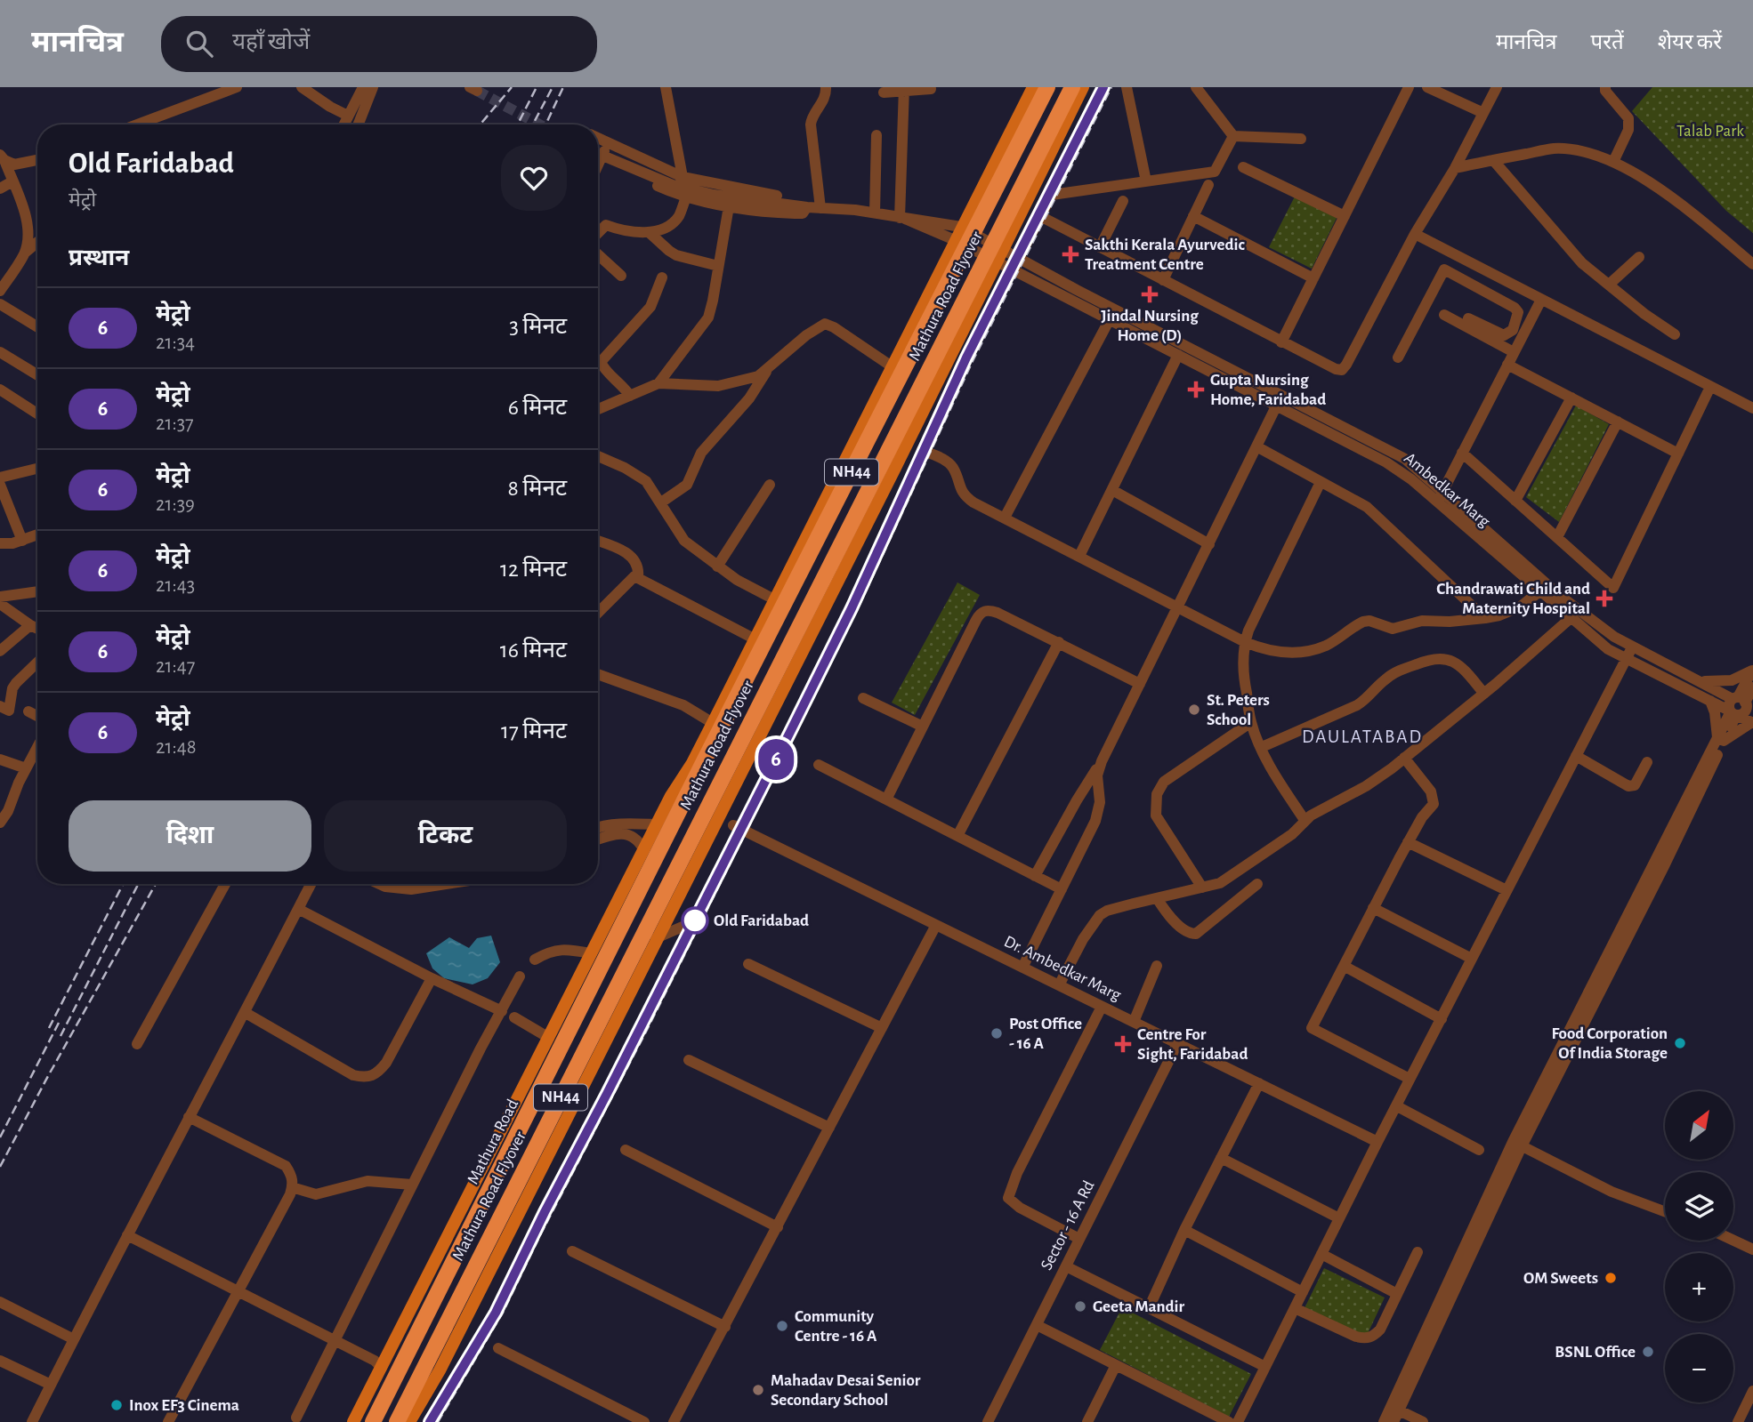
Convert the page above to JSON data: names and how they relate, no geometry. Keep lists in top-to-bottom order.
{
  "streets": {
    "highway": ["Mathura Road Flyover", "NH44", "Mathura Road"],
    "street": ["Ambedkar Marg", "Dr. Ambedkar Marg", "Sector - 16 A Rd"]
  },
  "crossings": [
    ["Mathura Road Flyover", "Mathura Road"],
    ["Dr. Ambedkar Marg", "Sector - 16 A Rd"]
  ],
  "districts": ["DAULATABAD"],
  "parks": ["Talab Park"],
  "places": {
    "health": [
      "Sakthi Kerala Ayurvedic Treatment Centre",
      "Jindal Nursing Home (D)",
      "Gupta Nursing Home, Faridabad",
      "Chandrawati Child and Maternity Hospital",
      "Centre For Sight, Faridabad"
    ],
    "other": [
      "St. Peters School",
      "Old Faridabad",
      "Post Office - 16 A",
      "Food Corporation Of India Storage",
      "OM Sweets",
      "Geeta Mandir",
      "Community Centre - 16 A",
      "BSNL Office",
      "Mahadav Desai Senior Secondary School",
      "Inox EF3 Cinema"
    ]
  },
  "lines": ["metro line 6"],
  "north": "top right",
  "page": {
    "header": "मानचित्र",
    "search": "यहाँ खोजें",
    "nav": ["मानचित्र", "परतें", "शेयर करें"],
    "on_map": "6",
    "heading": [
      ["Old Faridabad", "मेट्रो"],
      "प्रस्थान"
    ],
    "list": [
      {
        "mark": "6",
        "name": "मेट्रो",
        "note": "21:34",
        "value": "3 मिनट"
      },
      {
        "mark": "6",
        "name": "मेट्रो",
        "note": "21:37",
        "value": "6 मिनट"
      },
      {
        "mark": "6",
        "name": "मेट्रो",
        "note": "21:39",
        "value": "8 मिनट"
      },
      {
        "mark": "6",
        "name": "मेट्रो",
        "note": "21:43",
        "value": "12 मिनट"
      },
      {
        "mark": "6",
        "name": "मेट्रो",
        "note": "21:47",
        "value": "16 मिनट"
      },
      {
        "mark": "6",
        "name": "मेट्रो",
        "note": "21:48",
        "value": "17 मिनट"
      }
    ],
    "buttons": ["दिशा", "टिकट"],
    "map_buttons": ["+", "−"]
  }
}
